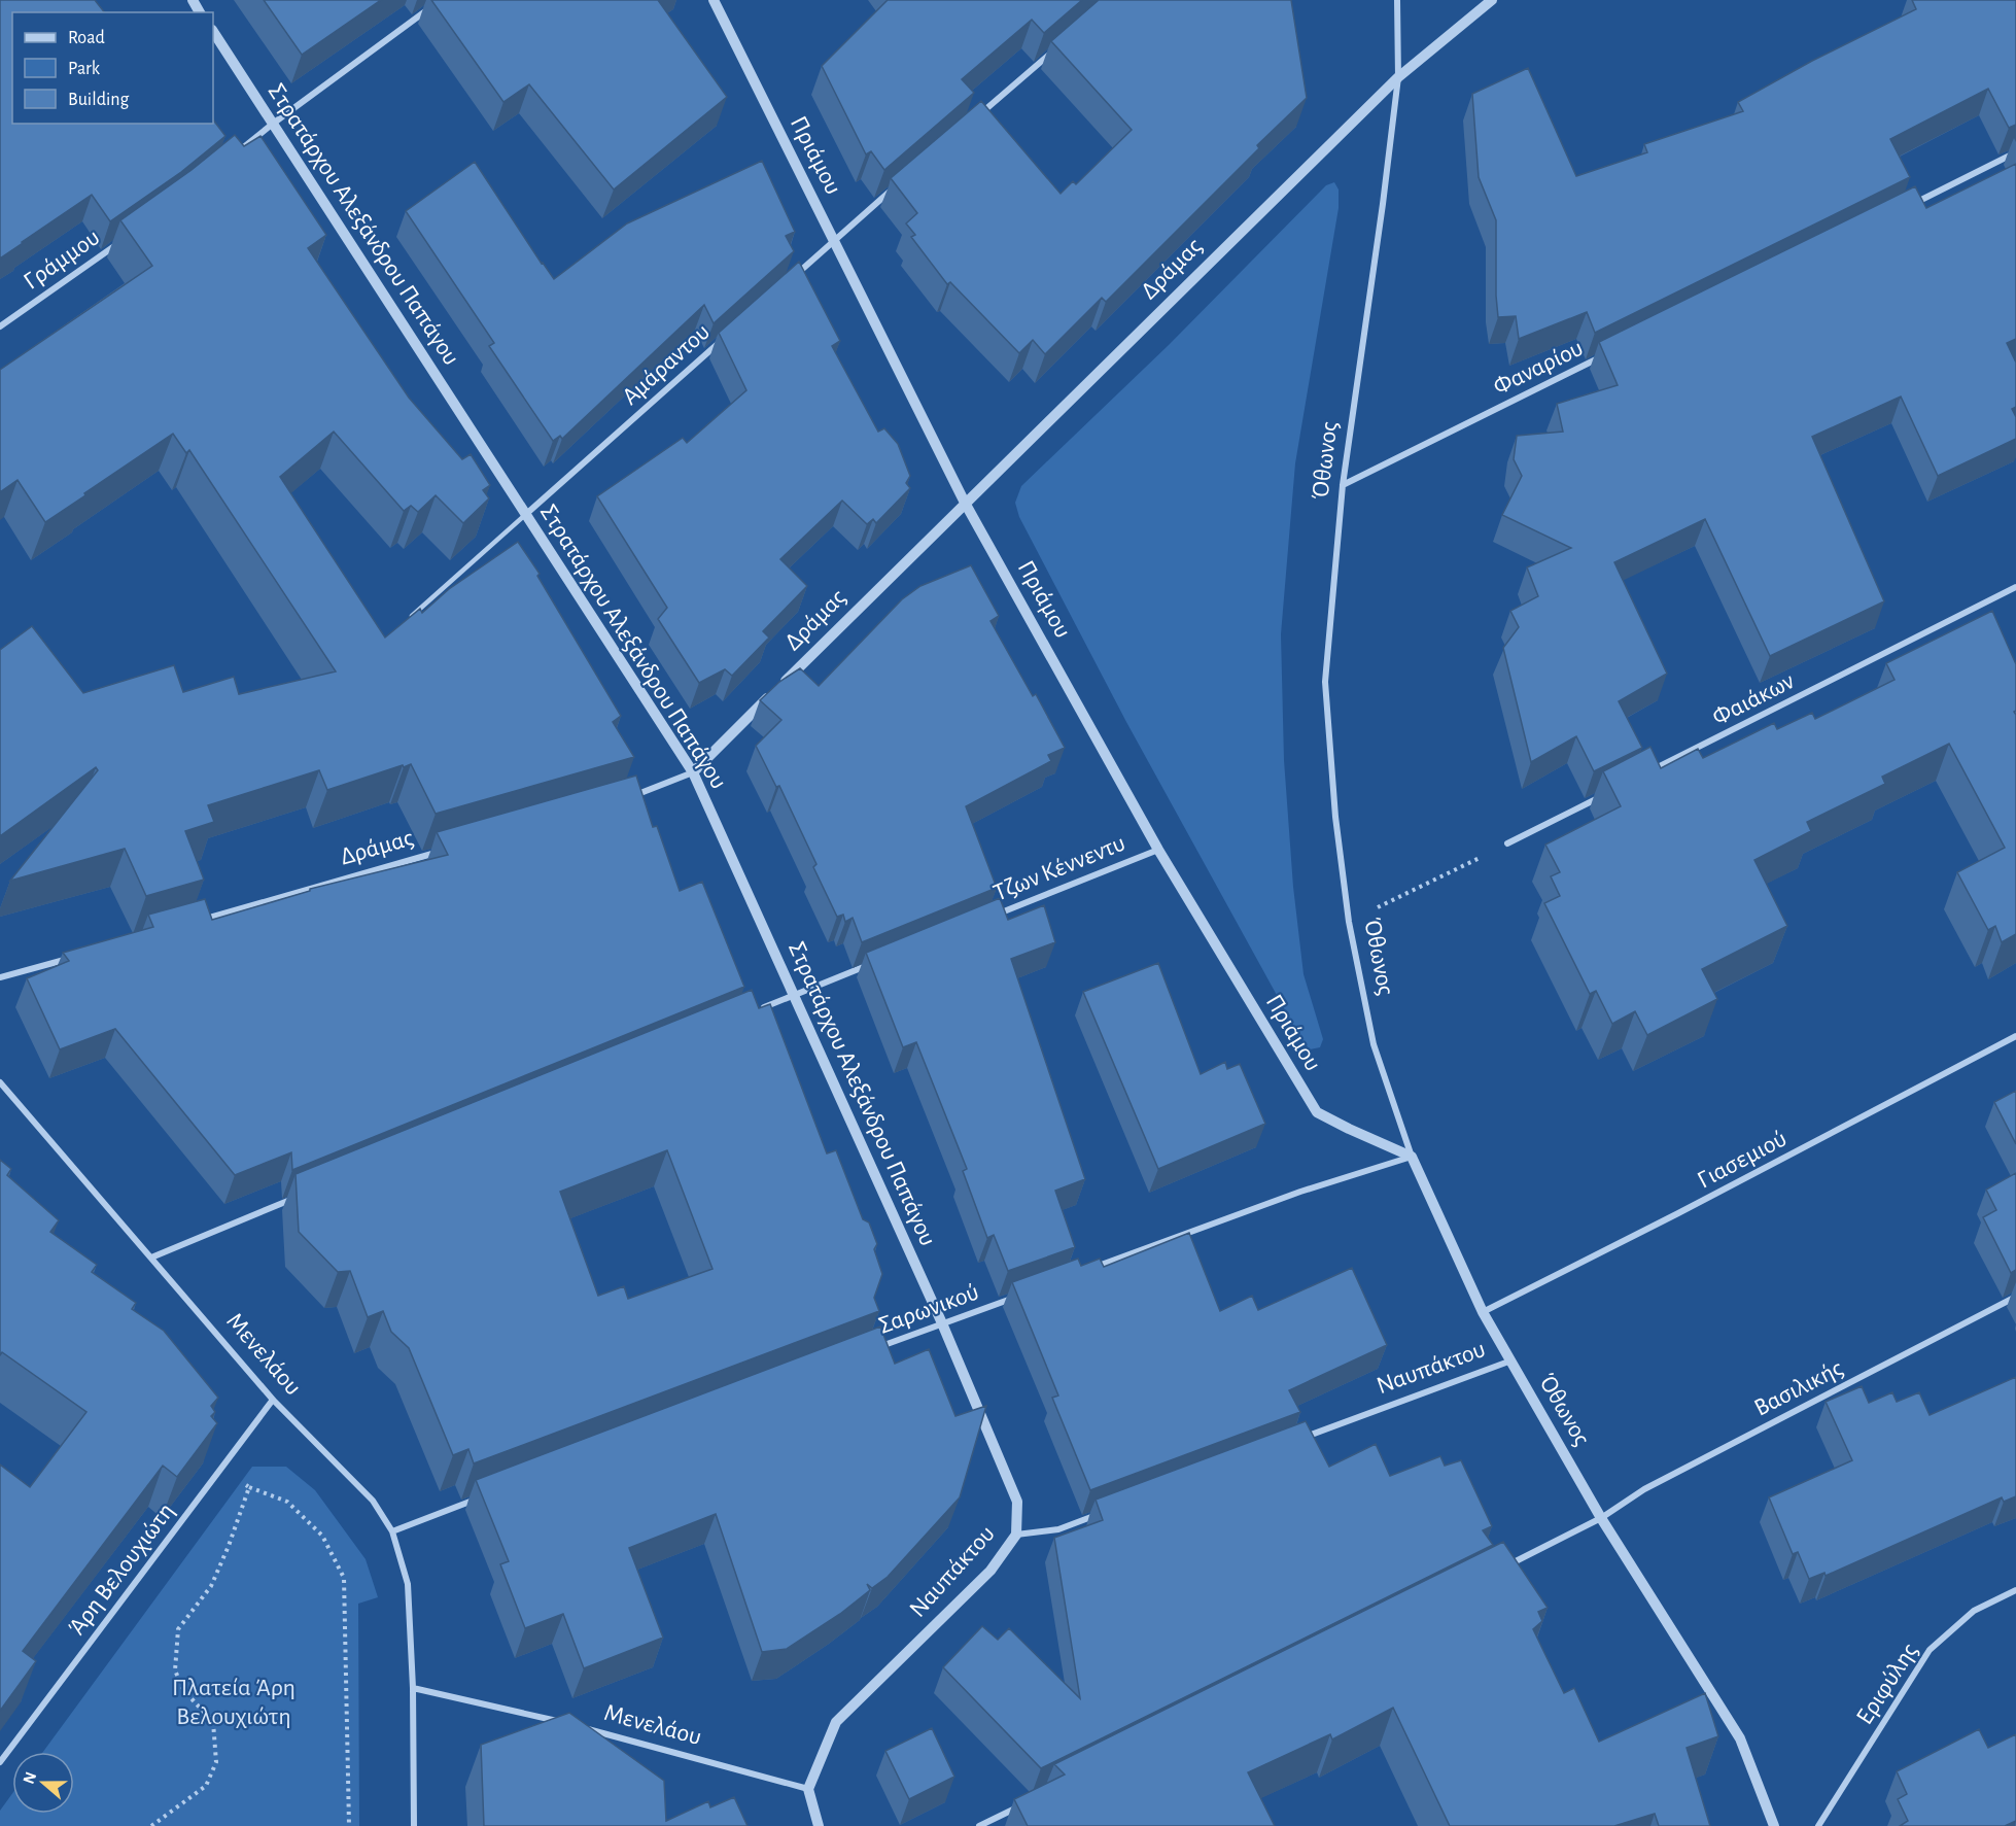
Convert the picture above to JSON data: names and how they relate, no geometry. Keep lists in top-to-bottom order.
{
  "streets": {
    "street": [
      "Πριάμου",
      "Στρατάρχου Αλεξάνδρου Παπάγου",
      "Γράμμου",
      "Δράμας",
      "Αμάραντου",
      "Φαναρίου",
      "Όθωνος",
      "Φαιάκων",
      "Τζων Κέννεντυ",
      "Γιασεμιού",
      "Σαρωνικού",
      "Μενελάου",
      "Ναυπάκτου",
      "Βασιλικής",
      "Άρη Βελουχιώτη",
      "Εριφύλης"
    ]
  },
  "crossings": [
    ["Πριάμου", "Δράμας"],
    ["Πριάμου", "Όθωνος"],
    ["Πριάμου", "Τζων Κέννεντυ"],
    ["Στρατάρχου Αλεξάνδρου Παπάγου", "Δράμας"],
    ["Στρατάρχου Αλεξάνδρου Παπάγου", "Αμάραντου"],
    ["Στρατάρχου Αλεξάνδρου Παπάγου", "Σαρωνικού"],
    ["Στρατάρχου Αλεξάνδρου Παπάγου", "Ναυπάκτου"],
    ["Δράμας", "Όθωνος"],
    ["Φαναρίου", "Όθωνος"],
    ["Όθωνος", "Γιασεμιού"],
    ["Όθωνος", "Ναυπάκτου"],
    ["Όθωνος", "Βασιλικής"],
    ["Μενελάου", "Ναυπάκτου"],
    ["Μενελάου", "Άρη Βελουχιώτη"]
  ],
  "parks": ["Πλατεία Άρη Βελουχιώτη"],
  "legend": ["Road", "Park", "Building"],
  "north": "left"
}
